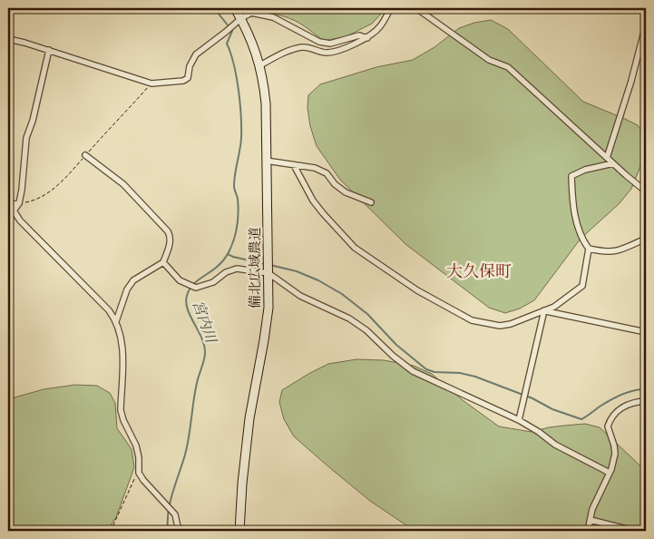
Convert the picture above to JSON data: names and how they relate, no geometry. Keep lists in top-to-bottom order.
{
  "streets": {
    "street": ["備北広域農道"]
  },
  "districts": ["大久保町"],
  "water": ["宮内川"]
}
